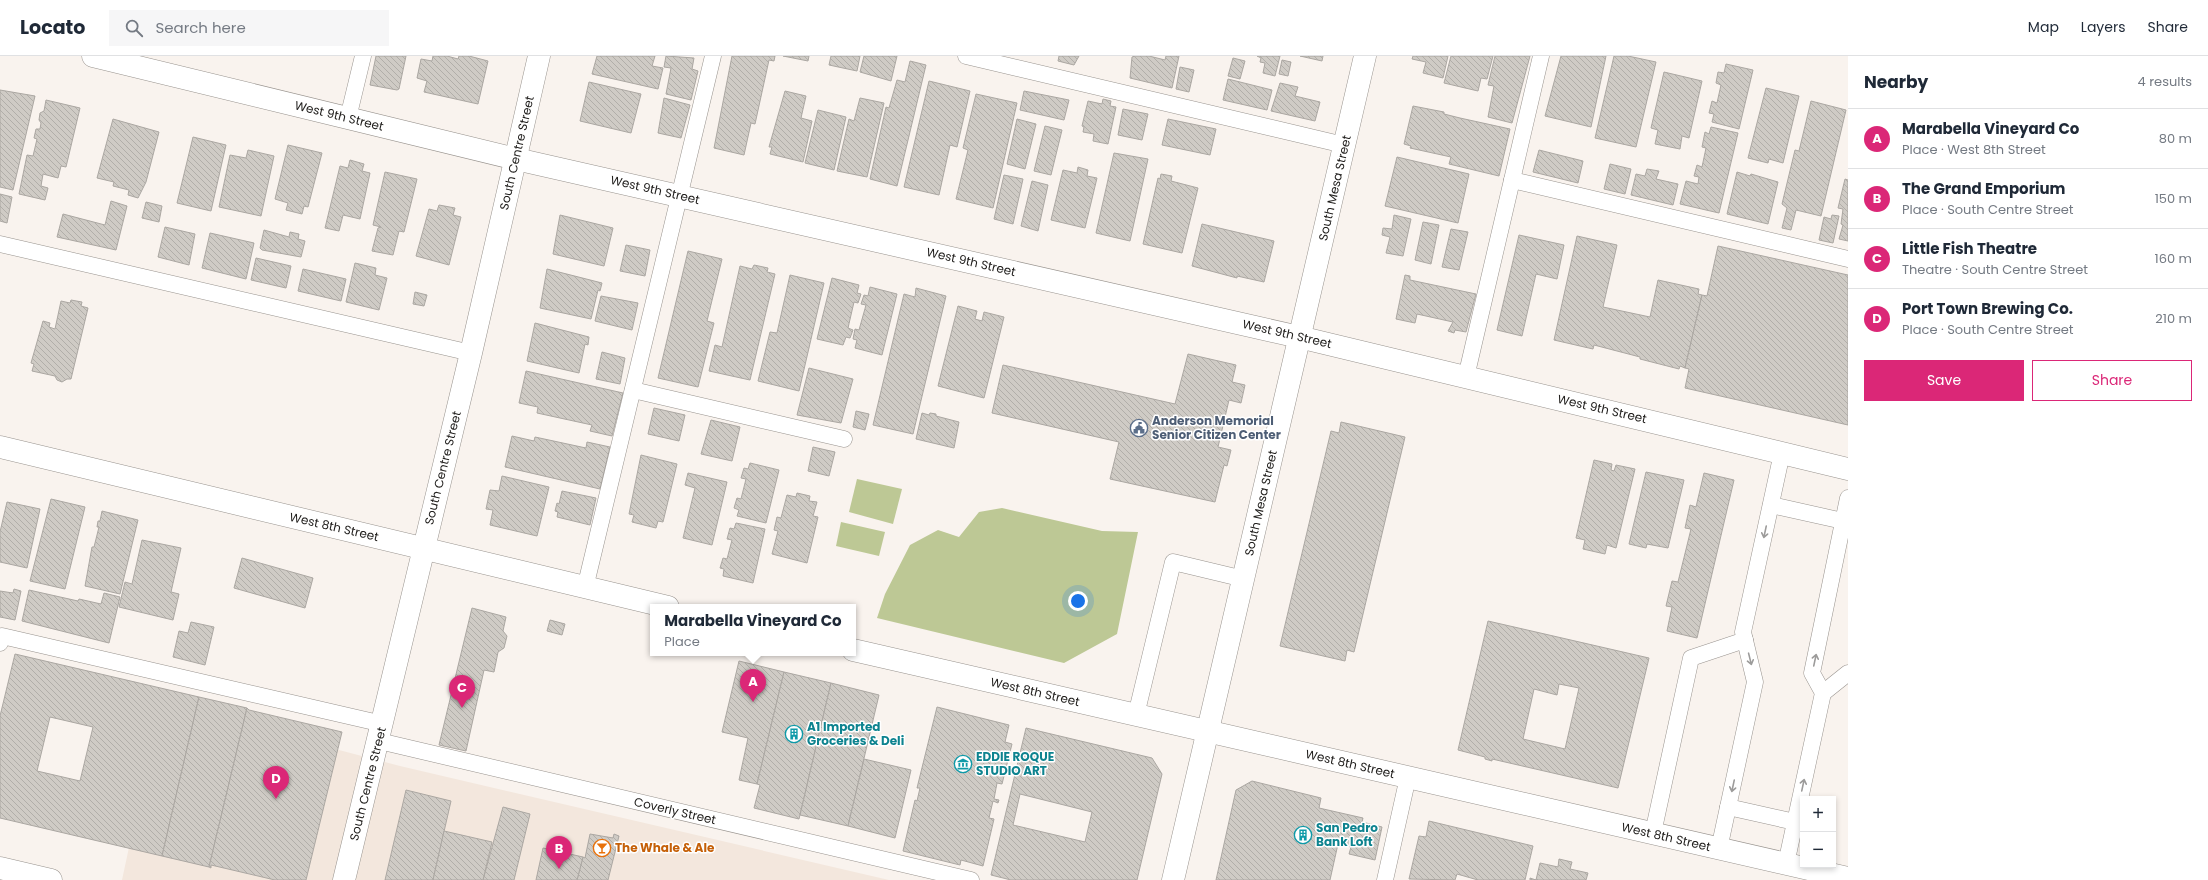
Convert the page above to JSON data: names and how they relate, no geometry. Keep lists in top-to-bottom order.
{
  "streets": {
    "street": [
      "West 9th Street",
      "South Centre Street",
      "South Mesa Street",
      "West 8th Street"
    ],
    "lane": ["Coverly Street"]
  },
  "crossings": [
    ["West 9th Street", "South Centre Street"],
    ["West 9th Street", "South Mesa Street"],
    ["South Centre Street", "West 8th Street"],
    ["South Centre Street", "Coverly Street"],
    ["South Mesa Street", "West 8th Street"]
  ],
  "places": {
    "public building": ["Anderson Memorial Senior Citizen Center"],
    "building": ["A1 Imported Groceries & Deli", "San Pedro Bank Loft"],
    "museum": ["EDDIE ROQUE STUDIO ART"],
    "bar": ["The Whale & Ale"]
  },
  "page": {
    "header": "Locato",
    "search": "Search here",
    "nav": ["Map", "Layers", "Share"],
    "heading": ["Nearby", "4 results"],
    "list": [
      {
        "mark": "A",
        "name": "Marabella Vineyard Co",
        "note": "Place · West 8th Street",
        "value": "80 m"
      },
      {
        "mark": "B",
        "name": "The Grand Emporium",
        "note": "Place · South Centre Street",
        "value": "150 m"
      },
      {
        "mark": "C",
        "name": "Little Fish Theatre",
        "note": "Theatre · South Centre Street",
        "value": "160 m"
      },
      {
        "mark": "D",
        "name": "Port Town Brewing Co.",
        "note": "Place · South Centre Street",
        "value": "210 m"
      }
    ],
    "buttons": ["Save", "Share"],
    "popup": ["Marabella Vineyard Co", "Place"],
    "pins": [
      "A",
      "C",
      "D",
      "B"
    ],
    "map_buttons": ["+", "−"]
  }
}
